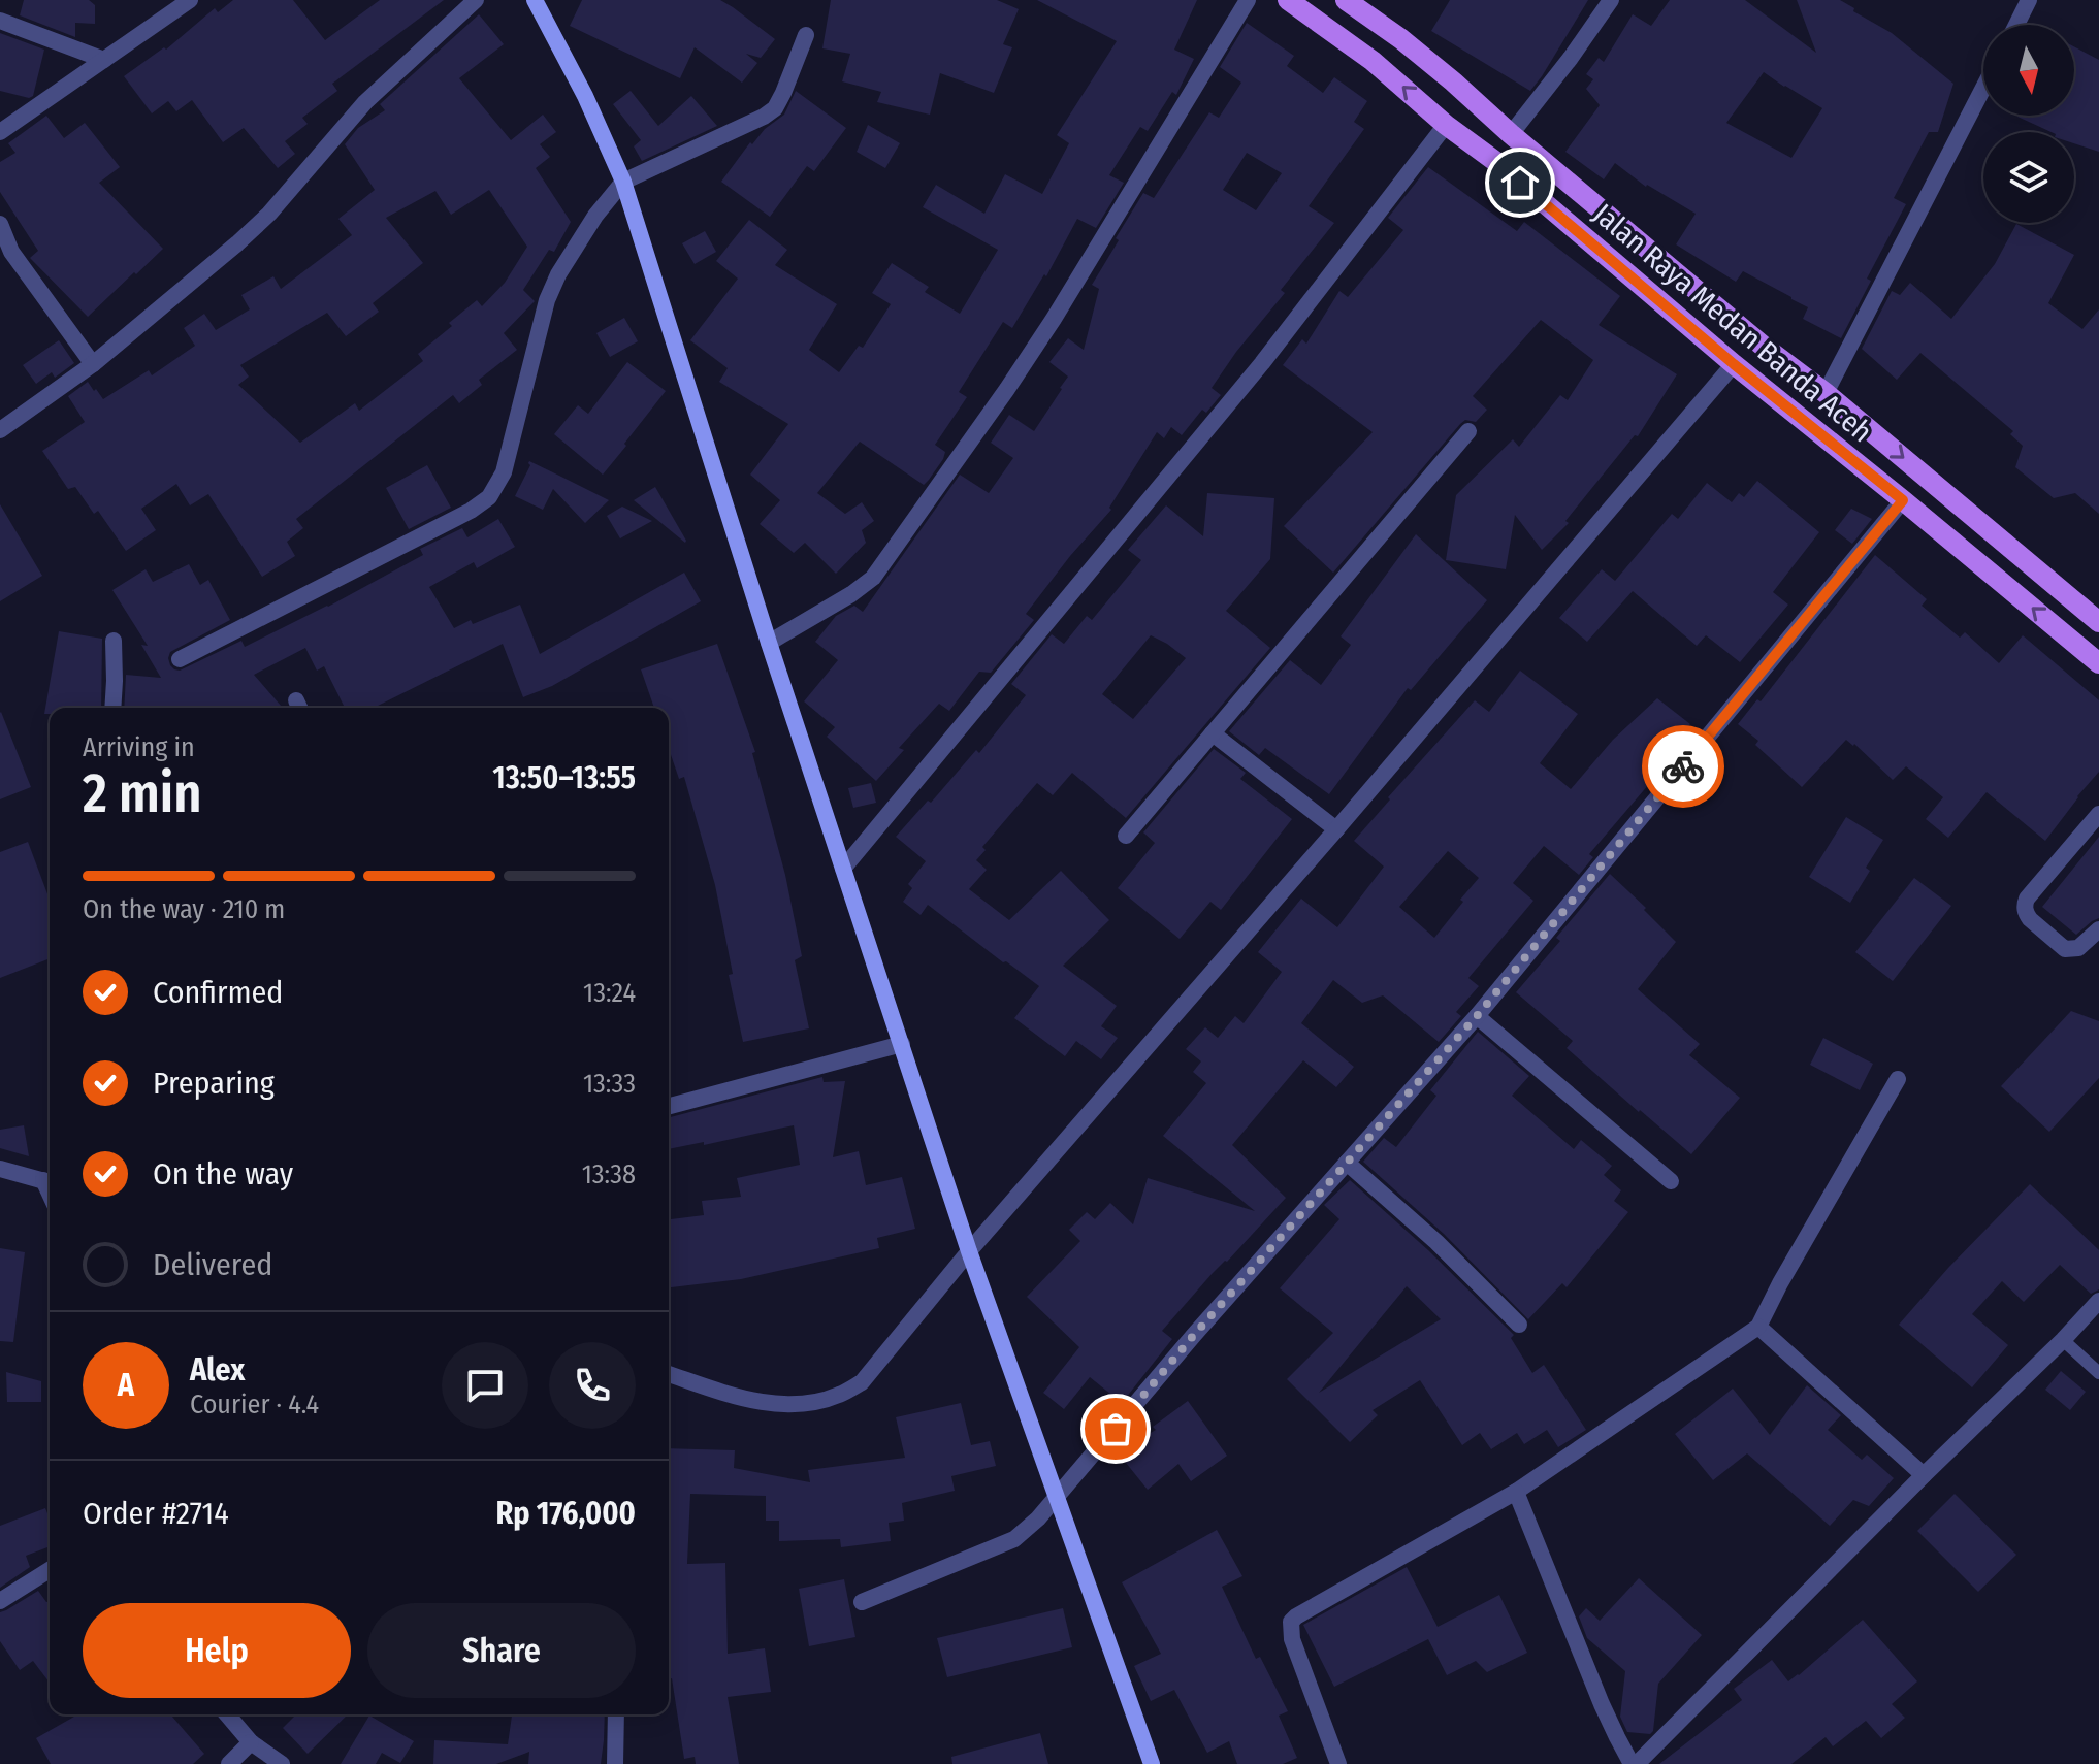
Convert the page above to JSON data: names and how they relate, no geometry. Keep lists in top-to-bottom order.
{
  "streets": {
    "main road": ["Jalan Raya Medan Banda Aceh"]
  },
  "north": "bottom",
  "page": {
    "heading": ["2 min", "Arriving in", "13:50–13:55"],
    "panel": [
      "Alex",
      "Courier · 4.4",
      "Order #2714",
      "Rp 176,000"
    ],
    "bar": "On the way · 210 m",
    "list": [
      ["Confirmed", "13:24"],
      ["Preparing", "13:33"],
      ["On the way", "13:38"],
      "Delivered"
    ],
    "round": "A",
    "buttons": ["Help", "Share"]
  }
}
